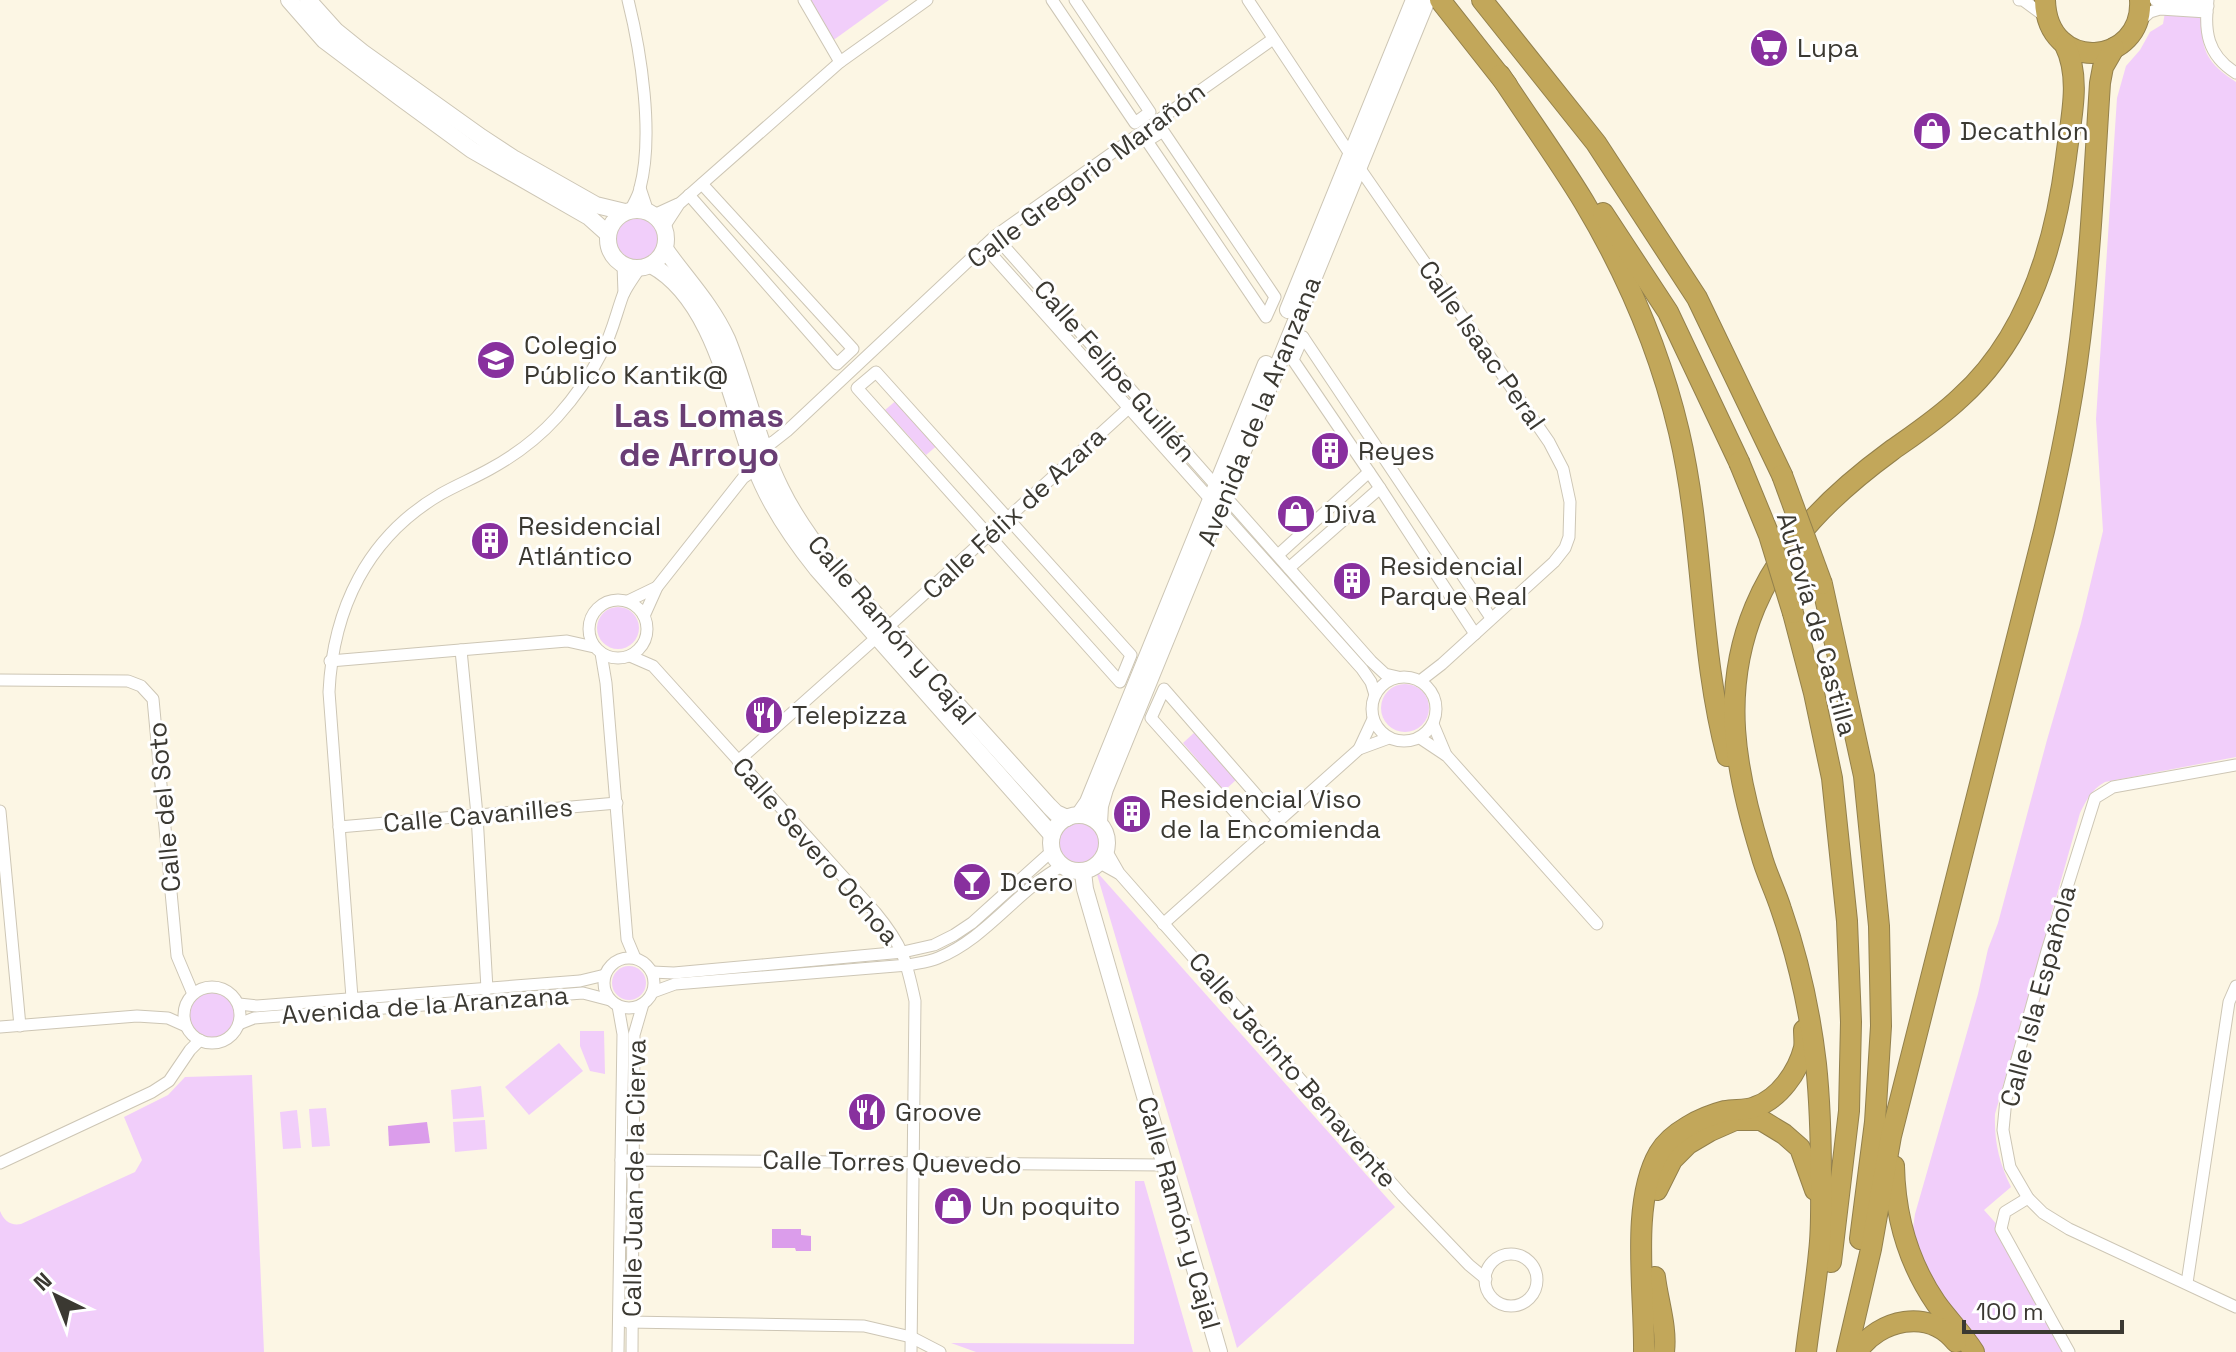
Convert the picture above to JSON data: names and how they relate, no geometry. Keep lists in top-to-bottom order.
{
  "streets": {
    "highway": ["Autovía de Castilla"],
    "street": [
      "Calle Gregorio Marañón",
      "Calle Isaac Peral",
      "Calle Felipe Guillén",
      "Avenida de la Aranzana",
      "Calle Félix de Azara",
      "Calle Ramón y Cajal",
      "Calle del Soto",
      "Calle Cavanilles",
      "Calle Severo Ochoa",
      "Calle Isla Española",
      "Calle Jacinto Benavente",
      "Calle Torres Quevedo",
      "Calle Juan de la Cierva"
    ]
  },
  "crossings": [
    ["Calle Gregorio Marañón", "Calle Isaac Peral"],
    ["Calle Gregorio Marañón", "Calle Felipe Guillén"],
    ["Calle Gregorio Marañón", "Calle Ramón y Cajal"],
    ["Calle Isaac Peral", "Avenida de la Aranzana"],
    ["Calle Felipe Guillén", "Avenida de la Aranzana"],
    ["Calle Felipe Guillén", "Calle Félix de Azara"],
    ["Avenida de la Aranzana", "Calle Ramón y Cajal"],
    ["Avenida de la Aranzana", "Calle del Soto"],
    ["Avenida de la Aranzana", "Calle Jacinto Benavente"],
    ["Avenida de la Aranzana", "Calle Juan de la Cierva"],
    ["Calle Félix de Azara", "Calle Ramón y Cajal"],
    ["Calle Félix de Azara", "Calle Severo Ochoa"],
    ["Calle Ramón y Cajal", "Calle Jacinto Benavente"],
    ["Calle Ramón y Cajal", "Calle Torres Quevedo"],
    ["Calle Severo Ochoa", "Calle Torres Quevedo"],
    ["Calle Torres Quevedo", "Calle Juan de la Cierva"]
  ],
  "districts": ["Las Lomas de Arroyo"],
  "places": {
    "supermarket": ["Lupa"],
    "shop": ["Decathlon", "Diva", "Un poquito"],
    "school or university": ["Colegio Público Kantik@"],
    "building": [
      "Reyes",
      "Residencial Atlántico",
      "Residencial Parque Real",
      "Residencial Viso de la Encomienda"
    ],
    "restaurant": ["Telepizza", "Groove"],
    "bar": ["Dcero"]
  },
  "scale_bar": "100 m",
  "north": "top left"
}
